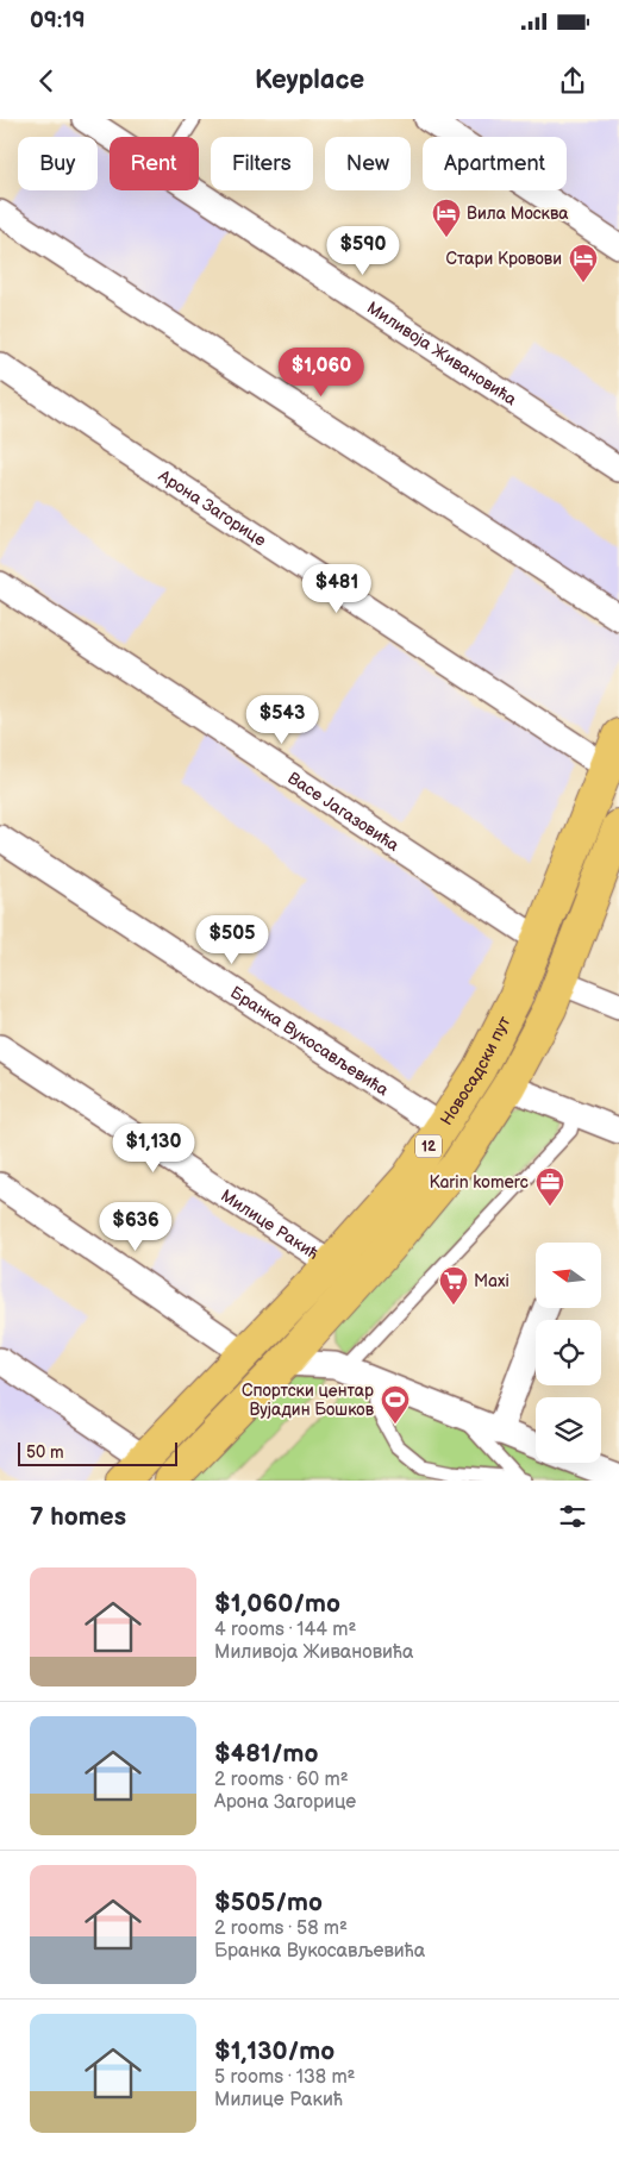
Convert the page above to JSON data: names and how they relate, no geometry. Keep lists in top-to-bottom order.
{
  "streets": {
    "main road": ["Новосадски пут", "12"],
    "street": [
      "Миливоја Живановића",
      "Арона Загорице",
      "Васе Јагазовића",
      "Бранка Вукосављевића",
      "Милице Ракић"
    ]
  },
  "crossings": [
    ["Арона Загорице", "Новосадски пут"],
    ["Васе Јагазовића", "Новосадски пут"],
    ["Бранка Вукосављевића", "Новосадски пут"],
    ["Новосадски пут", "Милице Ракић"]
  ],
  "places": {
    "hotel": ["Вила Москва", "Стари Кровови"],
    "office": ["Karin komerc"],
    "supermarket": ["Maxi"],
    "sports": ["Спортски центар Вујадин Бошков"]
  },
  "scale_bar": "50 m",
  "north": "left",
  "page": {
    "status": "09:19",
    "header": "Keyplace",
    "chip": [
      "Buy",
      "Rent",
      "Filters",
      "New",
      "Apartment"
    ],
    "price": [
      "$590",
      "$1,060",
      "$481",
      "$543",
      "$505",
      "$1,130",
      "$636"
    ],
    "scale": "50 m",
    "heading": "7 homes",
    "list": [
      {
        "name": "$1,060/mo",
        "note": "4 rooms · 144 m² · Миливоја Живановића"
      },
      {
        "name": "$481/mo",
        "note": "2 rooms · 60 m² · Арона Загорице"
      },
      {
        "name": "$505/mo",
        "note": "2 rooms · 58 m² · Бранка Вукосављевића"
      },
      {
        "name": "$1,130/mo",
        "note": "5 rooms · 138 m² · Милице Ракић"
      }
    ]
  }
}
